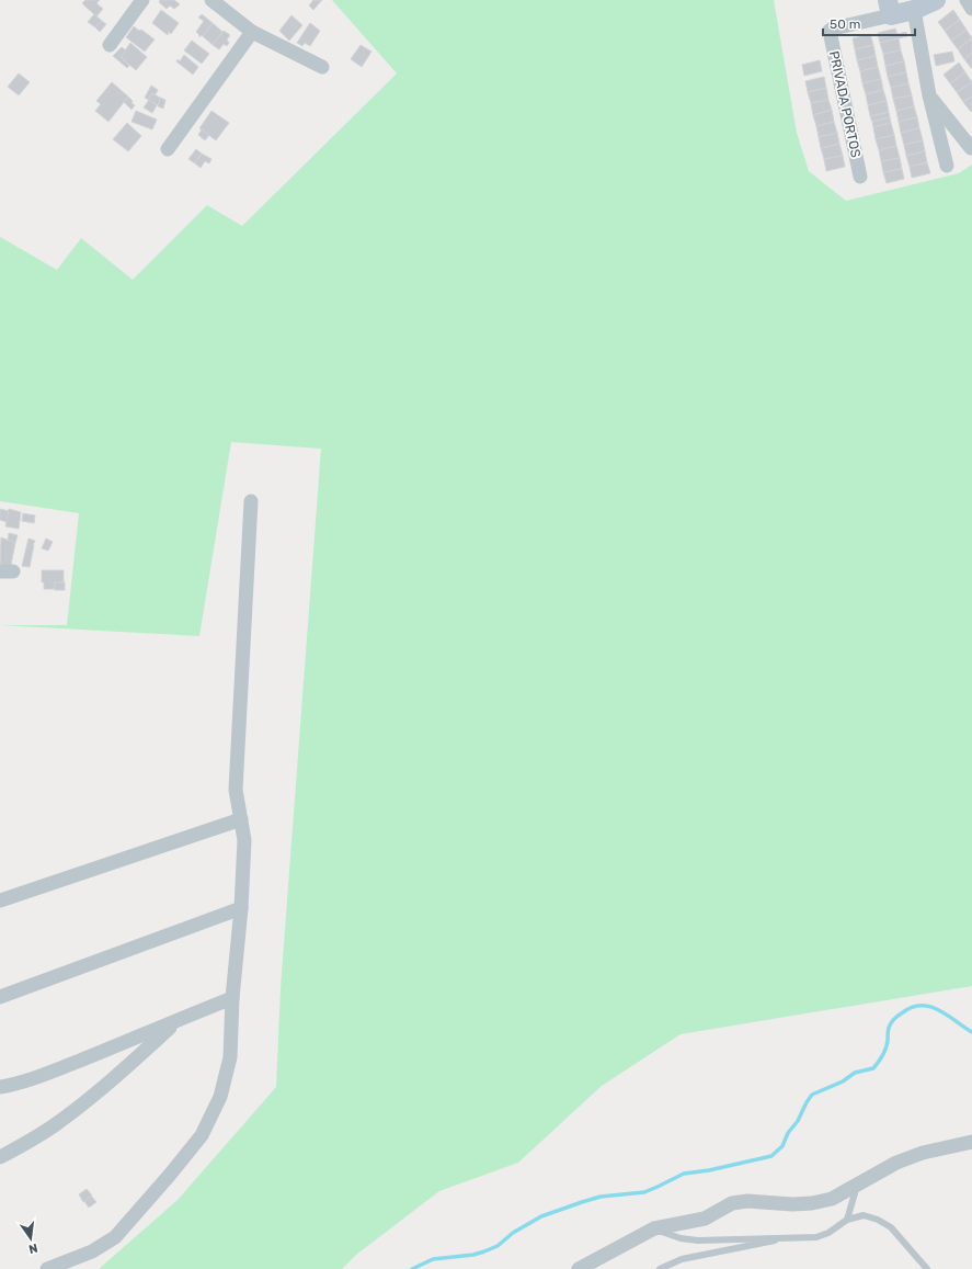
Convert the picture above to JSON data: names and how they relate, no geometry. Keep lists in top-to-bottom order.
{
  "streets": {
    "street": ["PRIVADA PORTOS"]
  },
  "scale_bar": "50 m",
  "north": "bottom"
}
